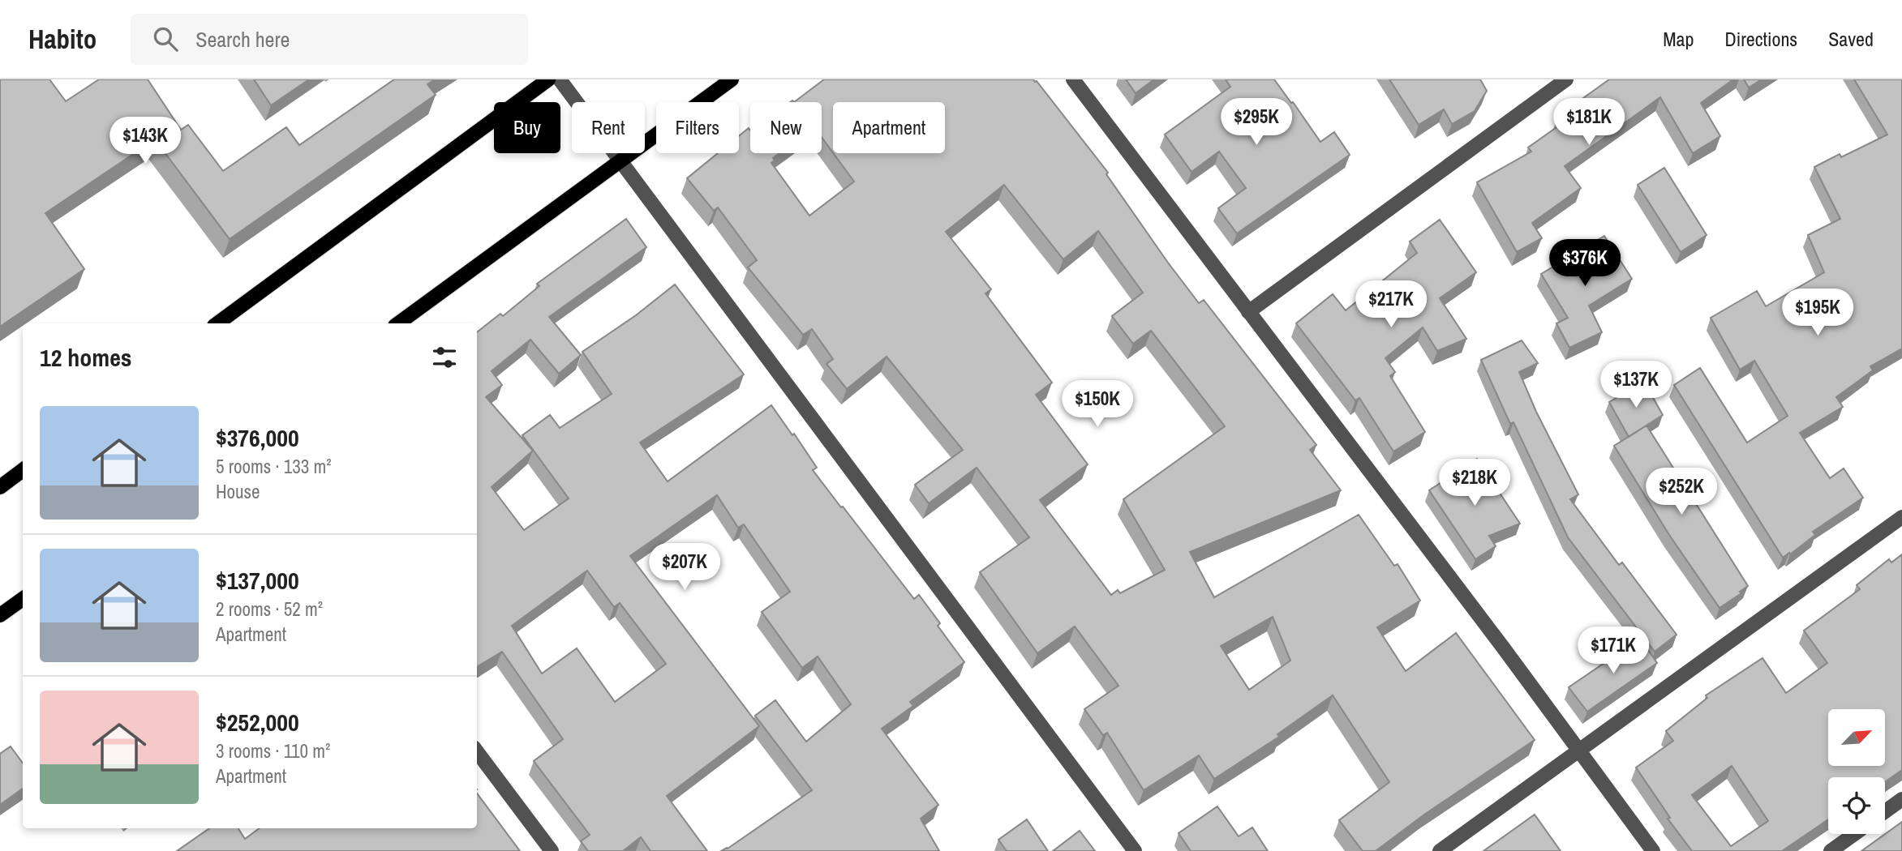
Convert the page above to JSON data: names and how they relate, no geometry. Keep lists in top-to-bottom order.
{
  "north": "top right",
  "page": {
    "header": "Habito",
    "search": "Search here",
    "nav": ["Map", "Directions", "Saved"],
    "price": [
      "$295K",
      "$181K",
      "$143K",
      "$376K",
      "$217K",
      "$195K",
      "$137K",
      "$150K",
      "$218K",
      "$252K",
      "$207K",
      "$171K"
    ],
    "chip": [
      "Buy",
      "Rent",
      "Filters",
      "New",
      "Apartment"
    ],
    "heading": "12 homes",
    "list": [
      {
        "name": "$376,000",
        "note": "5 rooms · 133 m² · House"
      },
      {
        "name": "$137,000",
        "note": "2 rooms · 52 m² · Apartment"
      },
      {
        "name": "$252,000",
        "note": "3 rooms · 110 m² · Apartment"
      }
    ]
  }
}
